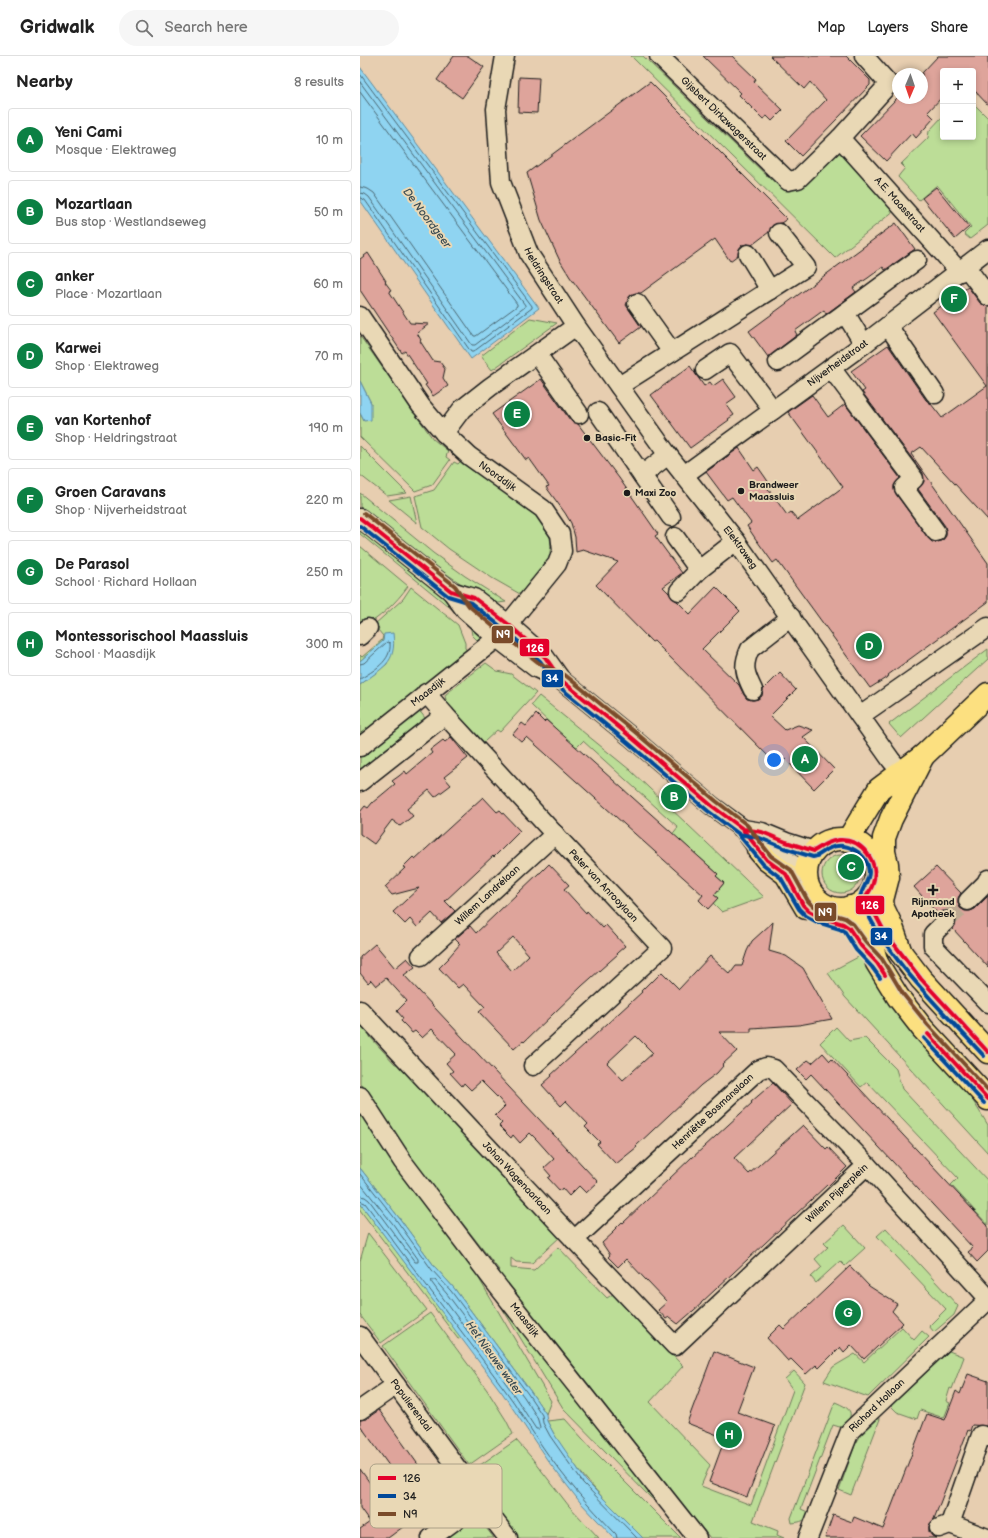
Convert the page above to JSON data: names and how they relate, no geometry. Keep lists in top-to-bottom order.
{
  "streets": {
    "street": [
      "Gijsbert Dirkzwagerstraat",
      "A.E. Maasstraat",
      "Heldringstraat",
      "Nijverheidstraat",
      "Noorddijk",
      "Elektraweg",
      "Maasdijk",
      "Peter van Anrooylaan",
      "Willem Landrélaan",
      "Henriëtte Bosmanslaan",
      "Johan Wagenaarlaan",
      "Willem Pijperplein",
      "Populierendal",
      "Richard Hollaan"
    ]
  },
  "crossings": [
    ["Gijsbert Dirkzwagerstraat", "A.E. Maasstraat"],
    ["A.E. Maasstraat", "Nijverheidstraat"],
    ["Heldringstraat", "Elektraweg"],
    ["Nijverheidstraat", "Elektraweg"],
    ["Noorddijk", "Maasdijk"],
    ["Maasdijk", "Peter van Anrooylaan"],
    ["Peter van Anrooylaan", "Willem Landrélaan"],
    ["Henriëtte Bosmanslaan", "Johan Wagenaarlaan"],
    ["Henriëtte Bosmanslaan", "Willem Pijperplein"],
    ["Johan Wagenaarlaan", "Willem Pijperplein"],
    ["Willem Pijperplein", "Richard Hollaan"]
  ],
  "water": ["De Noordgeer", "Het Nieuwe water"],
  "places": {
    "other": ["Basic-Fit", "Brandweer Maassluis", "Maxi Zoo"],
    "health": ["Rijnmond Apotheek"]
  },
  "lines": ["transit line N9", "transit line 126", "transit line 34"],
  "legend": ["126", "34", "N9"],
  "north": "bottom",
  "page": {
    "header": "Gridwalk",
    "search": "Search here",
    "nav": ["Map", "Layers", "Share"],
    "heading": ["Nearby", "8 results"],
    "map_buttons": ["+", "−"],
    "list": [
      {
        "mark": "A",
        "name": "Yeni Cami",
        "note": "Mosque · Elektraweg",
        "value": "10 m"
      },
      {
        "mark": "B",
        "name": "Mozartlaan",
        "note": "Bus stop · Westlandseweg",
        "value": "50 m"
      },
      {
        "mark": "C",
        "name": "anker",
        "note": "Place · Mozartlaan",
        "value": "60 m"
      },
      {
        "mark": "D",
        "name": "Karwei",
        "note": "Shop · Elektraweg",
        "value": "70 m"
      },
      {
        "mark": "E",
        "name": "van Kortenhof",
        "note": "Shop · Heldringstraat",
        "value": "190 m"
      },
      {
        "mark": "F",
        "name": "Groen Caravans",
        "note": "Shop · Nijverheidstraat",
        "value": "220 m"
      },
      {
        "mark": "G",
        "name": "De Parasol",
        "note": "School · Richard Hollaan",
        "value": "250 m"
      },
      {
        "mark": "H",
        "name": "Montessorischool Maassluis",
        "note": "School · Maasdijk",
        "value": "300 m"
      }
    ],
    "pins": [
      "F",
      "E",
      "D",
      "A",
      "B",
      "C",
      "G",
      "H"
    ]
  }
}
